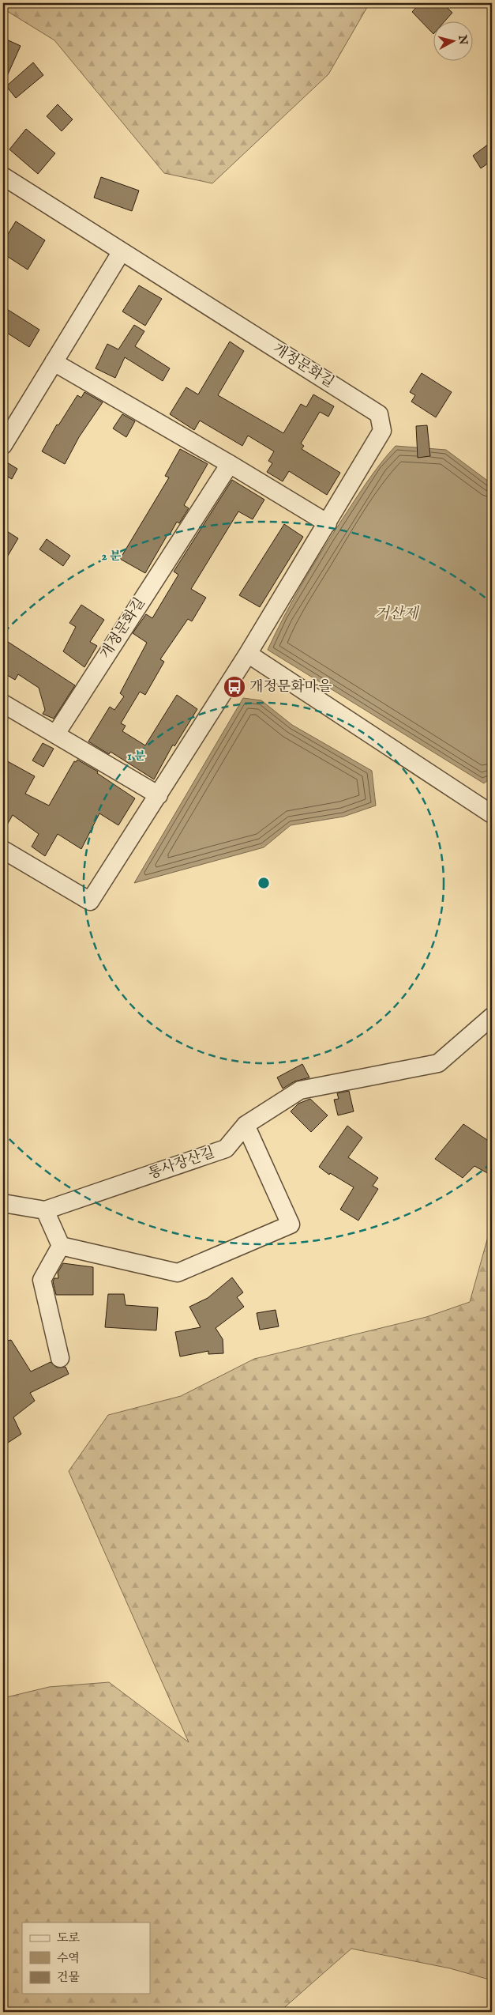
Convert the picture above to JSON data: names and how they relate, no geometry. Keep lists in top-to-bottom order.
{
  "streets": {
    "street": ["개정문화길", "통사장산길"]
  },
  "water": ["거산제"],
  "places": {
    "bus stop": ["개정문화마을"]
  },
  "legend": ["도로", "수역", "건물"],
  "north": "right",
  "rings": ["2 분", "1 분"]
}
